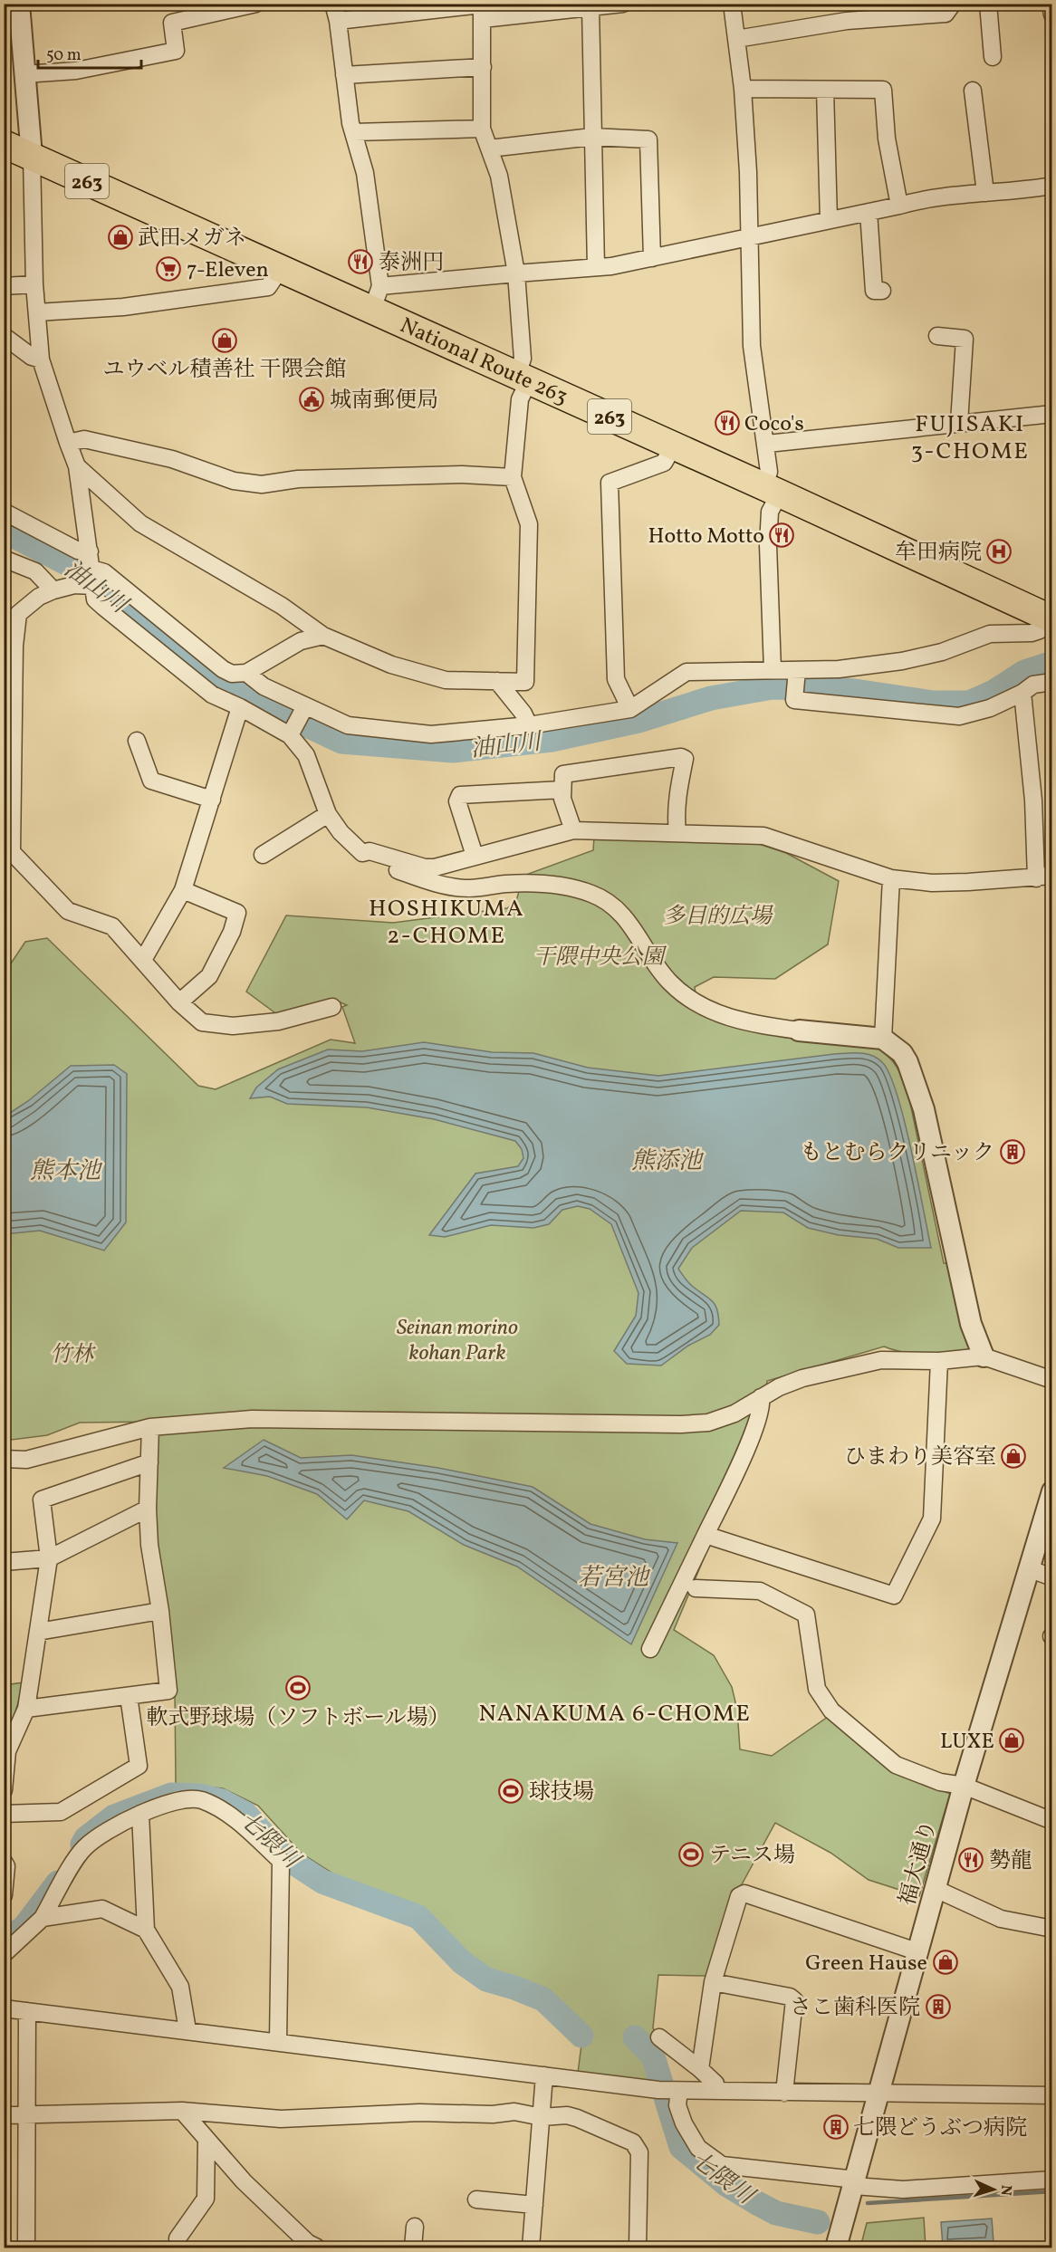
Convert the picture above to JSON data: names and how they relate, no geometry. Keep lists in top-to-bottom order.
{
  "streets": {
    "highway": ["263", "National Route 263"],
    "street": ["福大通り"]
  },
  "districts": ["FUJISAKI 3-CHOME", "HOSHIKUMA 2-CHOME", "NANAKUMA 6-CHOME"],
  "water": [
    "油山川",
    "熊添池",
    "熊本池",
    "若宮池",
    "七隈川"
  ],
  "parks": [
    "多目的広場",
    "干隈中央公園",
    "Seinan morino kohan Park",
    "竹林"
  ],
  "places": {
    "shop": [
      "武田メガネ",
      "ユウベル積善社 干隈会館",
      "ひまわり美容室",
      "LUXE",
      "Green Hause"
    ],
    "restaurant": [
      "泰洲円",
      "Coco's",
      "Hotto Motto",
      "勢龍"
    ],
    "supermarket": ["7-Eleven"],
    "public building": ["城南郵便局"],
    "hospital": ["牟田病院"],
    "building": ["もとむらクリニック", "さこ歯科医院", "七隈どうぶつ病院"],
    "sports": ["軟式野球場（ソフトボール場）", "球技場", "テニス場"]
  },
  "scale_bar": "50 m",
  "north": "right"
}
